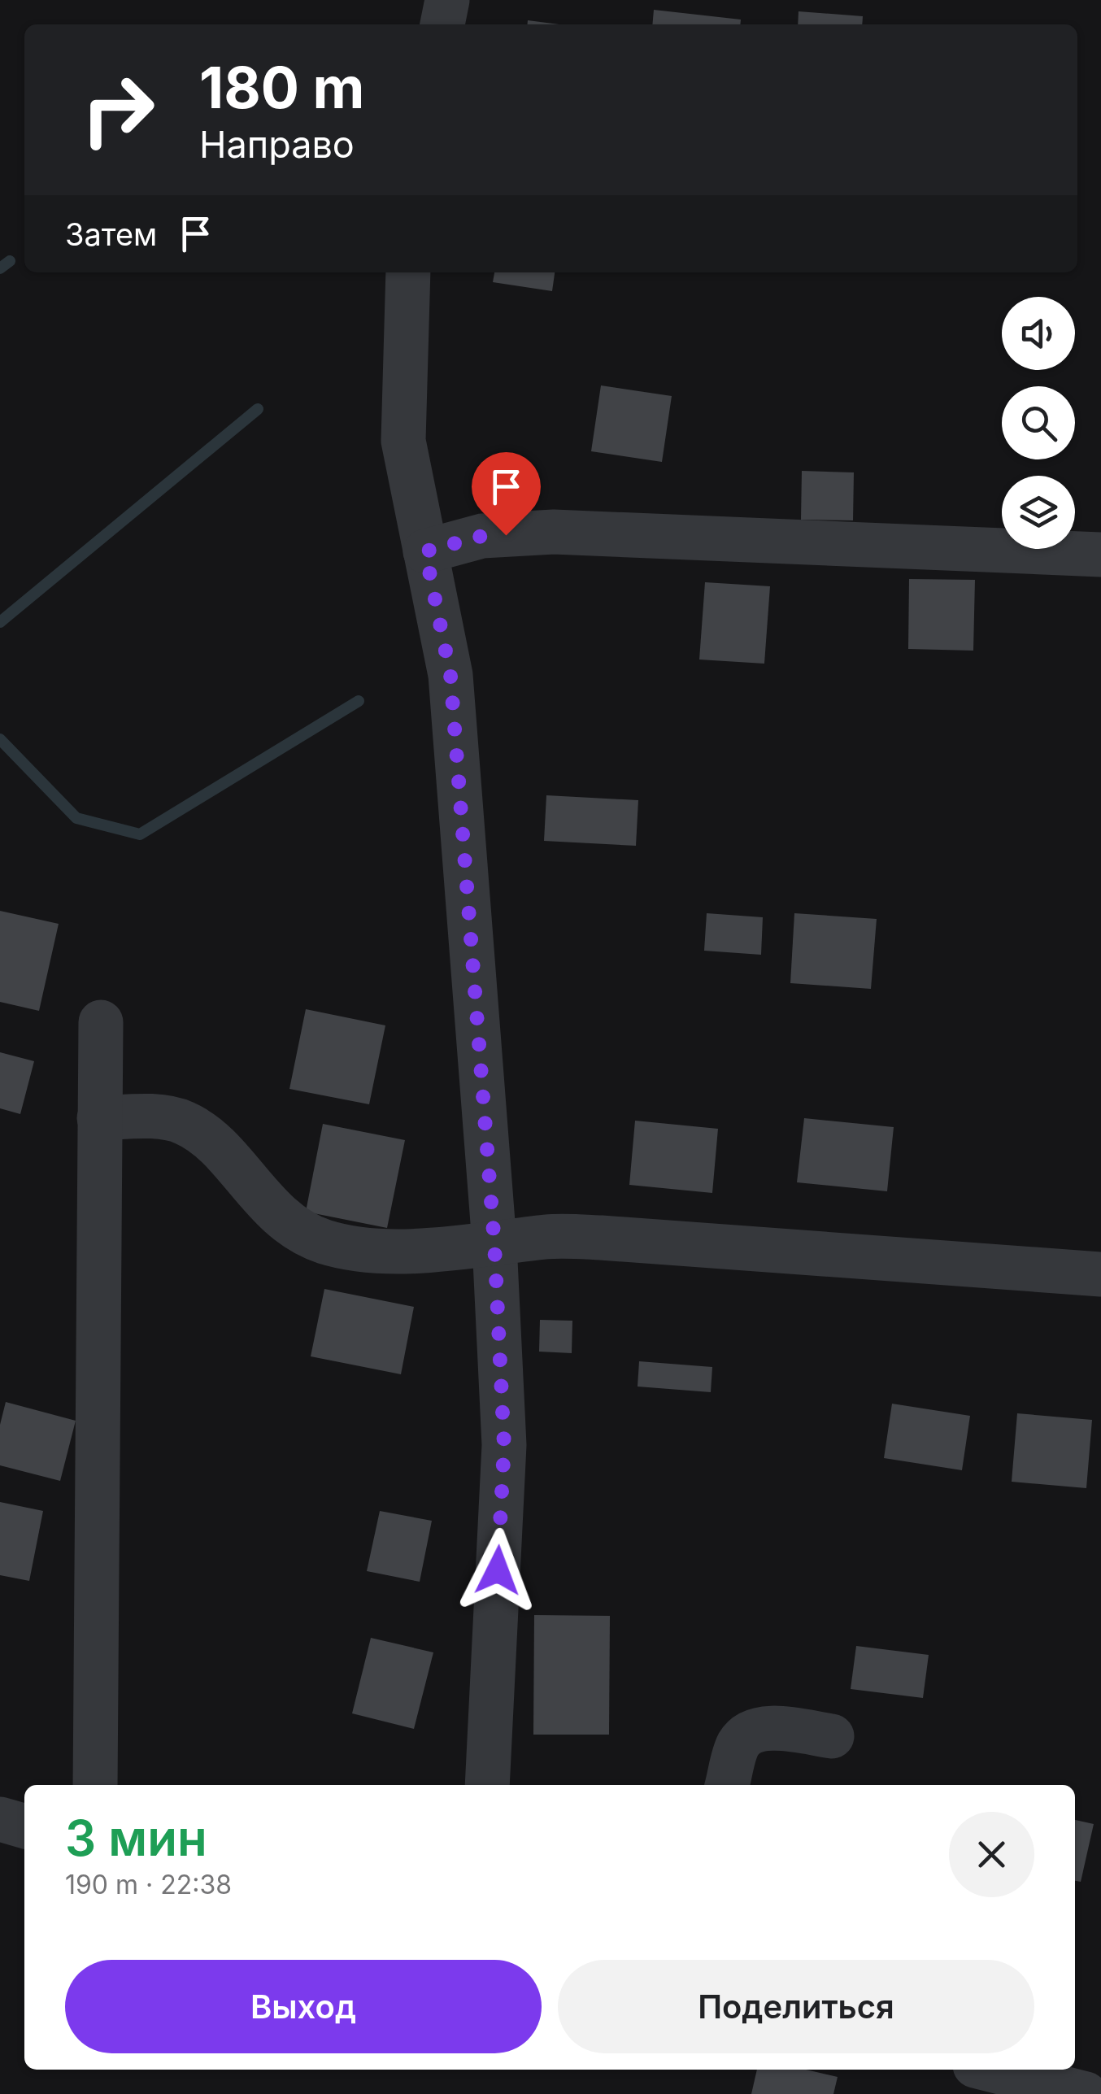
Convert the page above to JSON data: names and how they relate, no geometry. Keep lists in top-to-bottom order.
{
  "page": {
    "turn": ["180 m", "Направо"],
    "then": "Затем",
    "heading": ["3 мин", "190 m · 22:38"],
    "buttons": ["Выход", "Поделиться"]
  }
}
